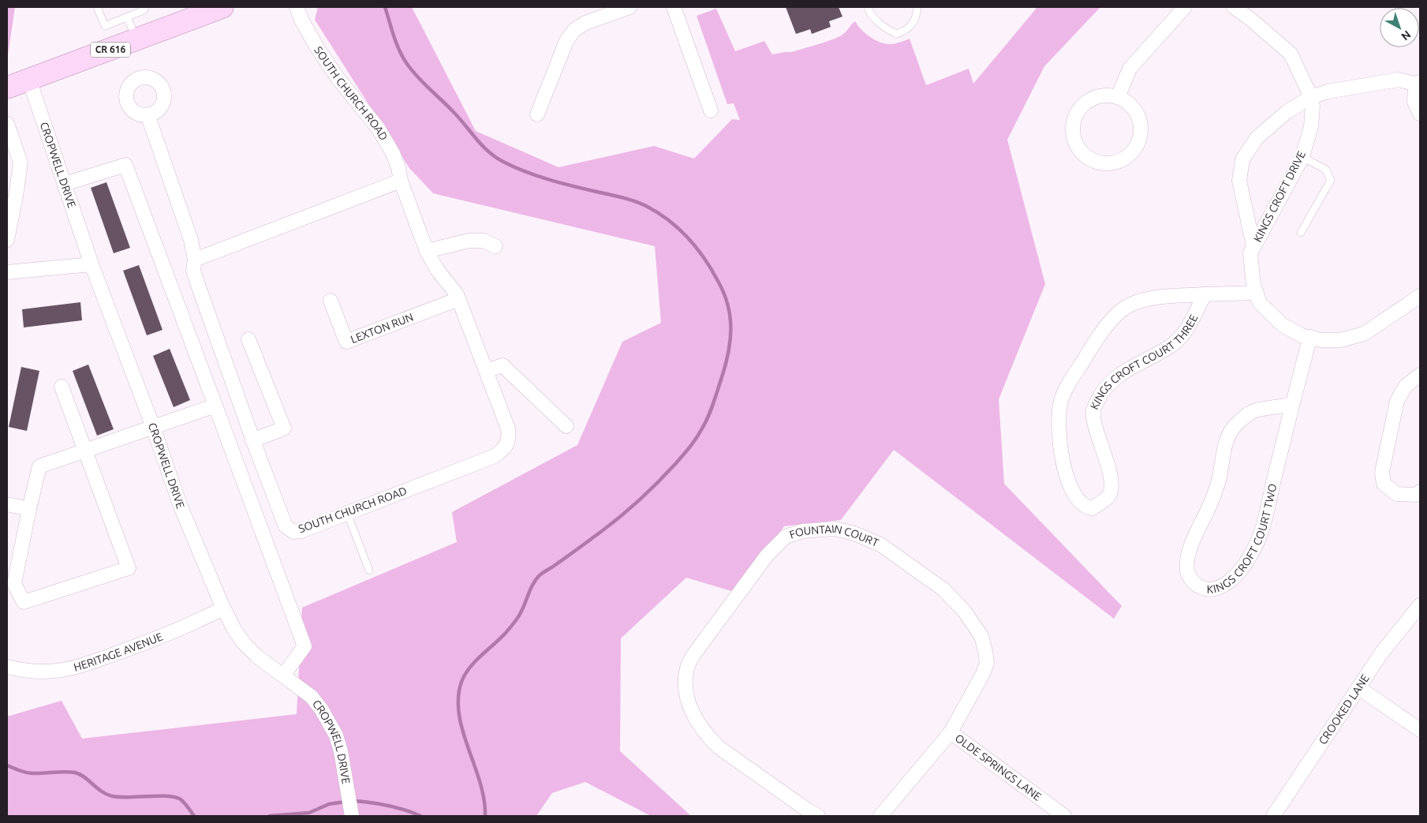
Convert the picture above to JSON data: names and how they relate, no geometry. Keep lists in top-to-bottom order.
{
  "streets": {
    "main road": ["CR 616"],
    "street": [
      "SOUTH CHURCH ROAD",
      "CROPWELL DRIVE",
      "KINGS CROFT DRIVE",
      "LEXTON RUN",
      "KINGS CROFT COURT THREE",
      "KINGS CROFT COURT TWO",
      "FOUNTAIN COURT",
      "HERITAGE AVENUE",
      "CROOKED LANE",
      "OLDE SPRINGS LANE"
    ]
  },
  "crossings": [
    ["CR 616", "CROPWELL DRIVE"],
    ["SOUTH CHURCH ROAD", "LEXTON RUN"],
    ["CROPWELL DRIVE", "HERITAGE AVENUE"],
    ["KINGS CROFT DRIVE", "KINGS CROFT COURT THREE"],
    ["KINGS CROFT DRIVE", "KINGS CROFT COURT TWO"],
    ["FOUNTAIN COURT", "OLDE SPRINGS LANE"]
  ],
  "north": "bottom right"
}
